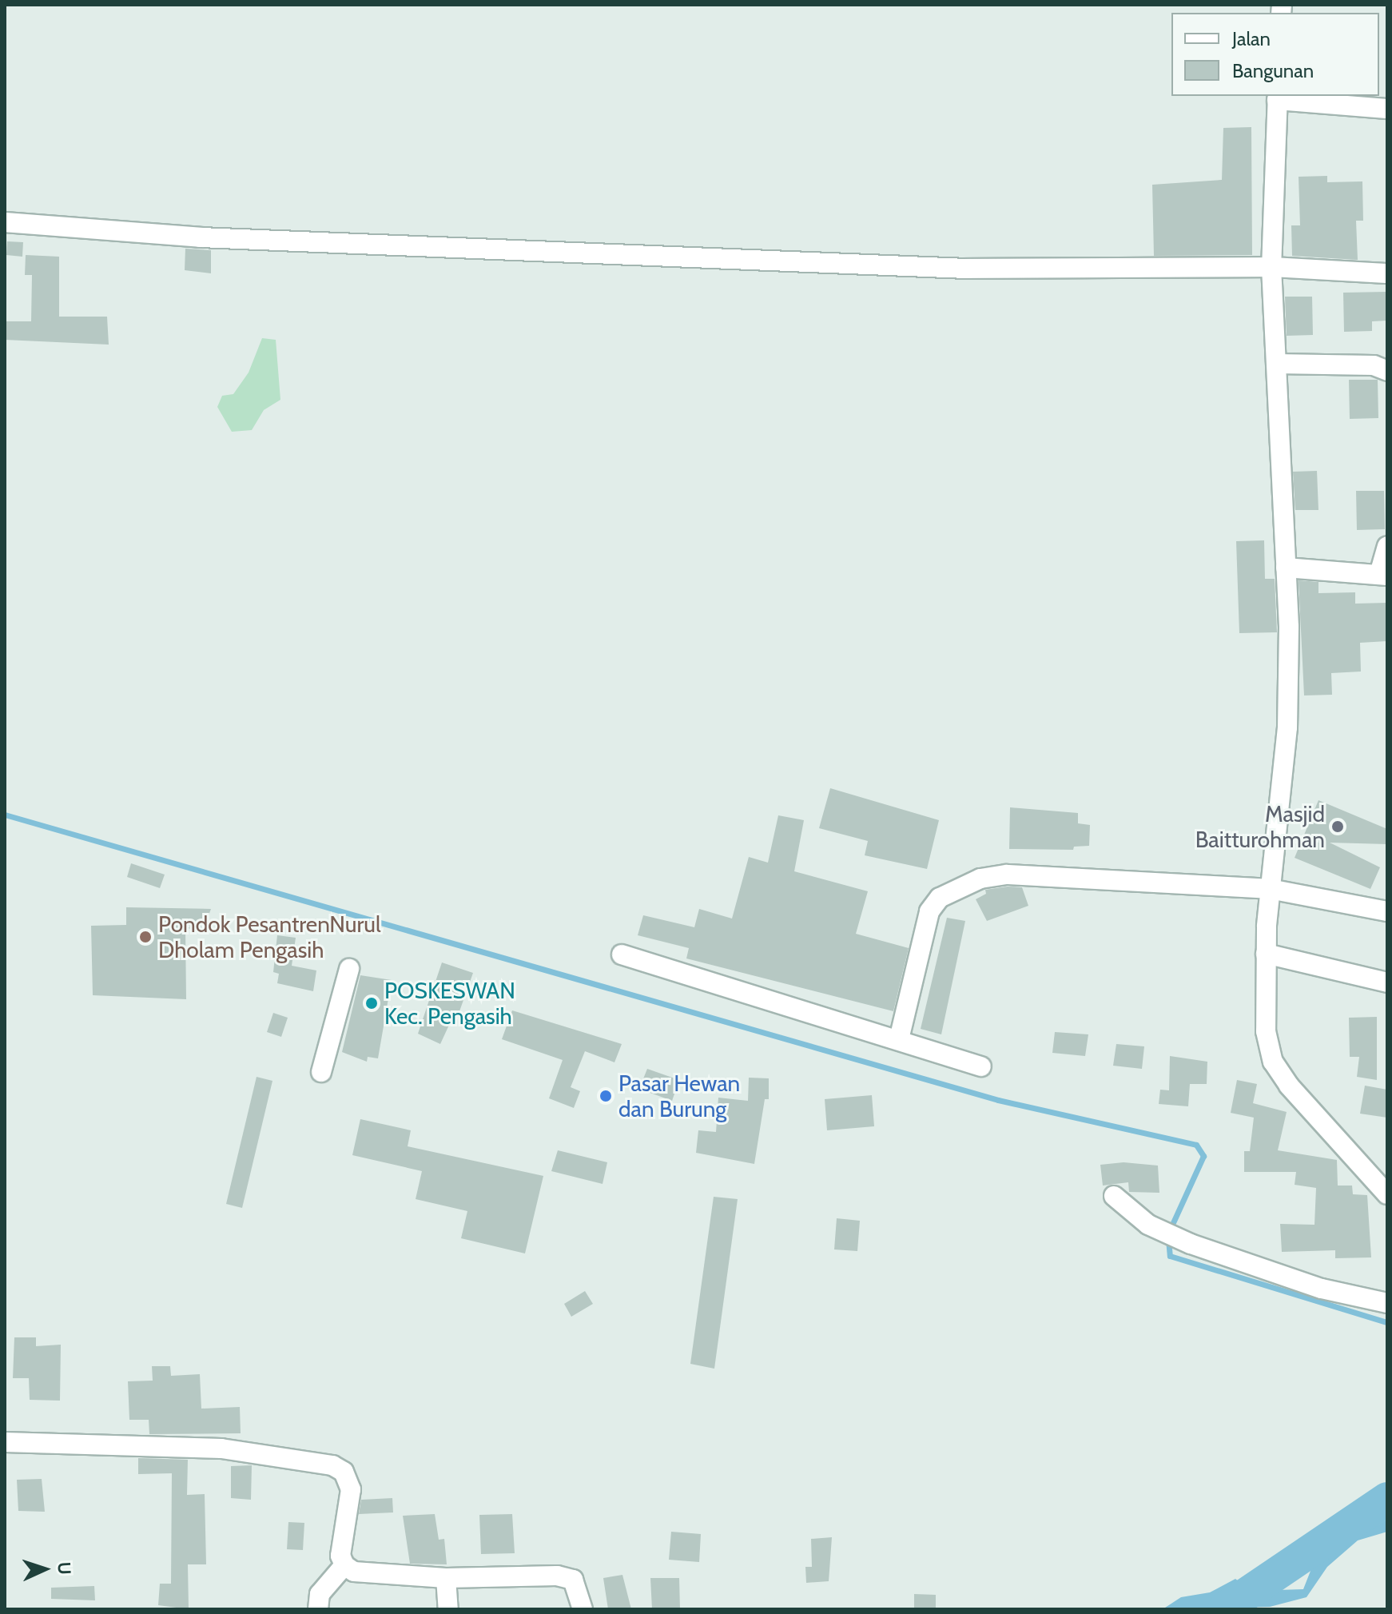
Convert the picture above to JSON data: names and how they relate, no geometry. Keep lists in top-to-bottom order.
{
  "places": [
    "Masjid Baitturohman",
    "Pondok PesantrenNurul Dholam Pengasih",
    "POSKESWAN Kec. Pengasih",
    "Pasar Hewan dan Burung"
  ],
  "legend": ["Jalan", "Bangunan"],
  "north": "right"
}
